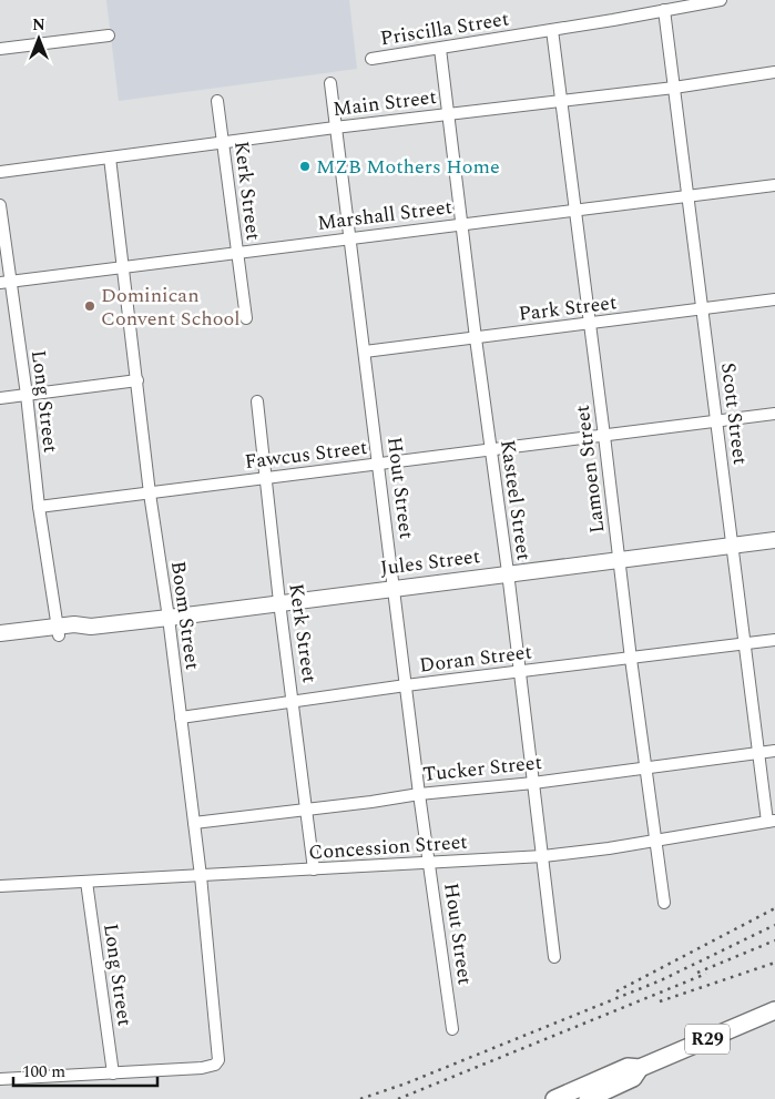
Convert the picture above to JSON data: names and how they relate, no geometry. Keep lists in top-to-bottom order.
{
  "streets": {
    "main road": ["Jules Street", "R29"],
    "street": [
      "Priscilla Street",
      "Main Street",
      "Kerk Street",
      "Marshall Street",
      "Park Street",
      "Long Street",
      "Scott Street",
      "Fawcus Street",
      "Lamoen Street",
      "Hout Street",
      "Kasteel Street",
      "Boom Street",
      "Doran Street",
      "Tucker Street",
      "Concession Street"
    ]
  },
  "crossings": [
    ["Priscilla Street", "Scott Street"],
    ["Priscilla Street", "Lamoen Street"],
    ["Priscilla Street", "Kasteel Street"],
    ["Main Street", "Kerk Street"],
    ["Main Street", "Scott Street"],
    ["Main Street", "Lamoen Street"],
    ["Main Street", "Hout Street"],
    ["Main Street", "Kasteel Street"],
    ["Main Street", "Boom Street"],
    ["Kerk Street", "Marshall Street"],
    ["Kerk Street", "Fawcus Street"],
    ["Kerk Street", "Jules Street"],
    ["Kerk Street", "Doran Street"],
    ["Kerk Street", "Tucker Street"],
    ["Kerk Street", "Concession Street"],
    ["Marshall Street", "Long Street"],
    ["Marshall Street", "Scott Street"],
    ["Marshall Street", "Lamoen Street"],
    ["Marshall Street", "Hout Street"],
    ["Marshall Street", "Kasteel Street"],
    ["Marshall Street", "Boom Street"],
    ["Park Street", "Scott Street"],
    ["Park Street", "Lamoen Street"],
    ["Park Street", "Hout Street"],
    ["Park Street", "Kasteel Street"],
    ["Long Street", "Fawcus Street"],
    ["Long Street", "Jules Street"],
    ["Long Street", "Boom Street"],
    ["Long Street", "Concession Street"],
    ["Scott Street", "Fawcus Street"],
    ["Scott Street", "Jules Street"],
    ["Scott Street", "Doran Street"],
    ["Scott Street", "Tucker Street"],
    ["Scott Street", "Concession Street"],
    ["Fawcus Street", "Lamoen Street"],
    ["Fawcus Street", "Hout Street"],
    ["Fawcus Street", "Kasteel Street"],
    ["Fawcus Street", "Boom Street"],
    ["Lamoen Street", "Jules Street"],
    ["Lamoen Street", "Doran Street"],
    ["Lamoen Street", "Tucker Street"],
    ["Lamoen Street", "Concession Street"],
    ["Hout Street", "Jules Street"],
    ["Hout Street", "Doran Street"],
    ["Hout Street", "Tucker Street"],
    ["Hout Street", "Concession Street"],
    ["Kasteel Street", "Jules Street"],
    ["Kasteel Street", "Doran Street"],
    ["Kasteel Street", "Tucker Street"],
    ["Kasteel Street", "Concession Street"],
    ["Jules Street", "Boom Street"],
    ["Boom Street", "Doran Street"],
    ["Boom Street", "Tucker Street"],
    ["Boom Street", "Concession Street"]
  ],
  "places": ["MZB Mothers Home", "Dominican Convent School"],
  "scale_bar": "100 m",
  "north": "top"
}
